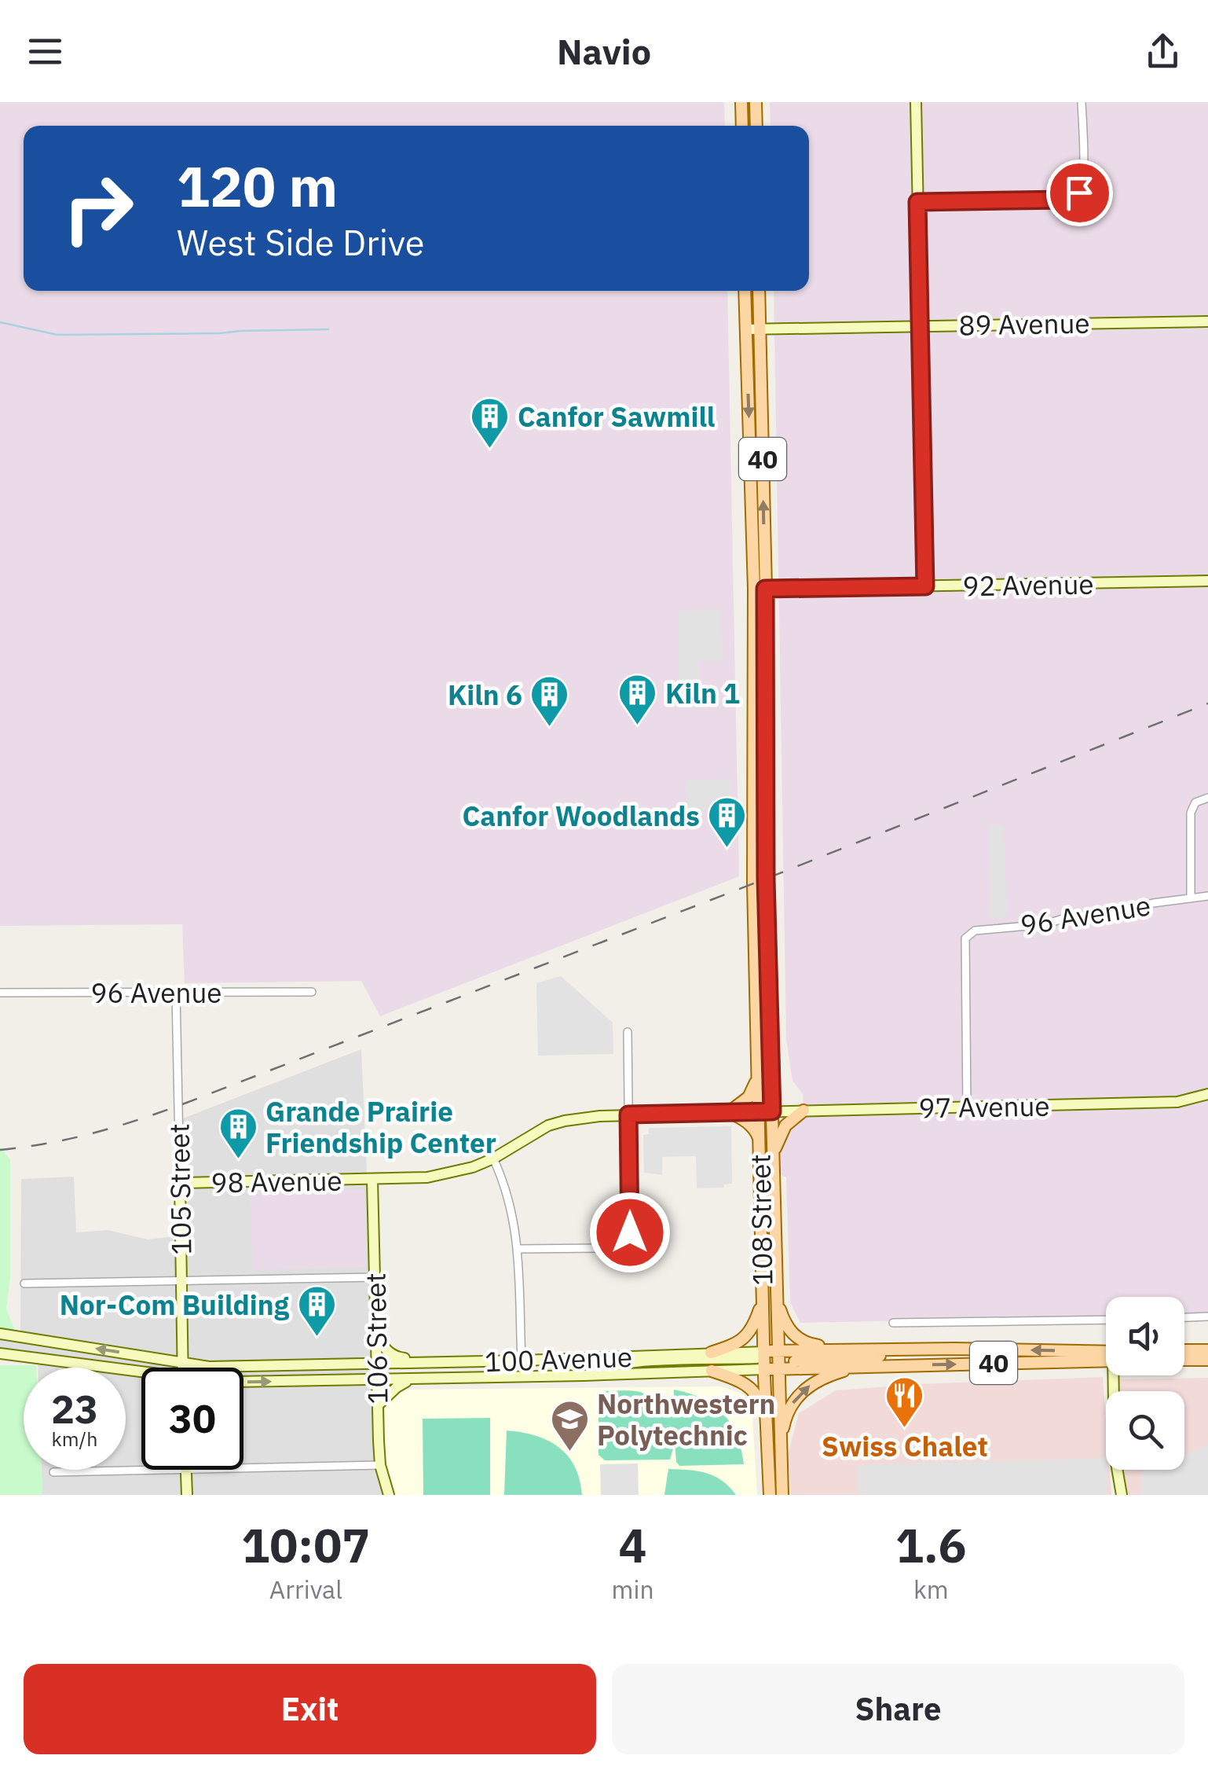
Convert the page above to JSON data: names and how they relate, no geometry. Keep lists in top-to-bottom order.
{
  "streets": {
    "main road": ["40", "108 Street", "100 Avenue"],
    "street": [
      "89 Avenue",
      "92 Avenue",
      "96 Avenue",
      "97 Avenue",
      "98 Avenue",
      "105 Street",
      "106 Street"
    ]
  },
  "crossings": [
    ["89 Avenue", "108 Street"],
    ["92 Avenue", "108 Street"],
    ["96 Avenue", "97 Avenue"],
    ["96 Avenue", "105 Street"],
    ["97 Avenue", "98 Avenue"],
    ["97 Avenue", "108 Street"],
    ["98 Avenue", "105 Street"],
    ["98 Avenue", "106 Street"],
    ["105 Street", "100 Avenue"],
    ["108 Street", "100 Avenue"],
    ["106 Street", "100 Avenue"]
  ],
  "places": {
    "building": [
      "Canfor Sawmill",
      "Kiln 1",
      "Kiln 6",
      "Canfor Woodlands",
      "Grande Prairie Friendship Center",
      "Nor-Com Building"
    ],
    "restaurant": ["Swiss Chalet"],
    "school or university": ["Northwestern Polytechnic"]
  },
  "page": {
    "header": "Navio",
    "turn": ["120 m", "West Side Drive"],
    "speed": "23 km/h",
    "limit": "30",
    "eta": [
      "10:07",
      "Arrival",
      "4",
      "min",
      "1.6",
      "km"
    ],
    "buttons": ["Exit", "Share"]
  }
}
